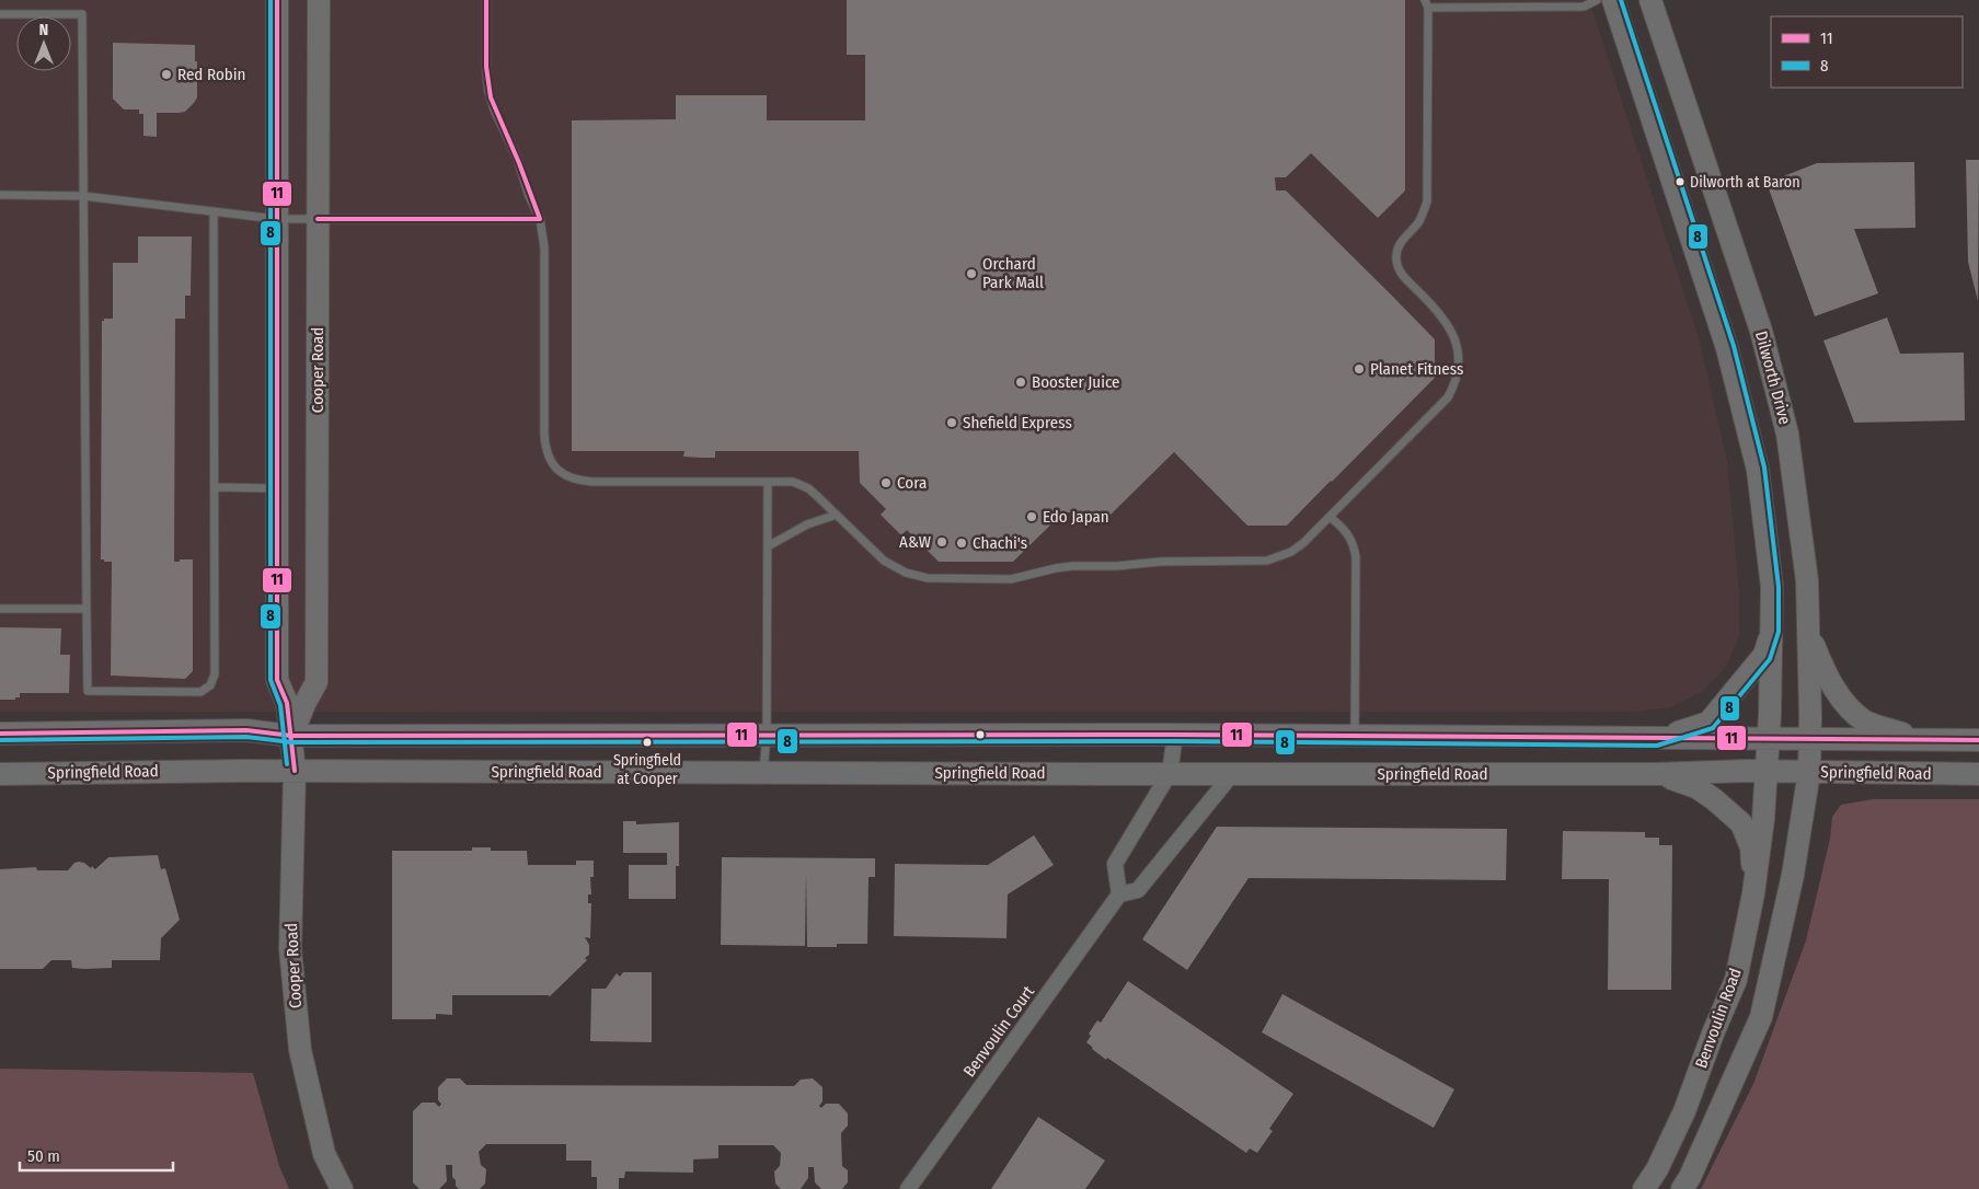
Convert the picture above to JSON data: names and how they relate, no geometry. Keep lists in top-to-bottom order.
{
  "streets": {
    "main road": [
      "Cooper Road",
      "Dilworth Drive",
      "Springfield Road",
      "Benvoulin Road"
    ],
    "street": ["Benvoulin Court"]
  },
  "crossings": [
    ["Cooper Road", "Springfield Road"],
    ["Dilworth Drive", "Springfield Road"],
    ["Springfield Road", "Benvoulin Road"],
    ["Springfield Road", "Benvoulin Court"]
  ],
  "places": [
    "Red Robin",
    "Dilworth at Baron",
    "Orchard Park Mall",
    "Planet Fitness",
    "Booster Juice",
    "Shefield Express",
    "Cora",
    "Edo Japan",
    "A&W",
    "Chachi's",
    "Springfield at Cooper"
  ],
  "lines": ["transit line 11", "transit line 8"],
  "legend": ["11", "8"],
  "scale_bar": "50 m",
  "north": "top"
}
